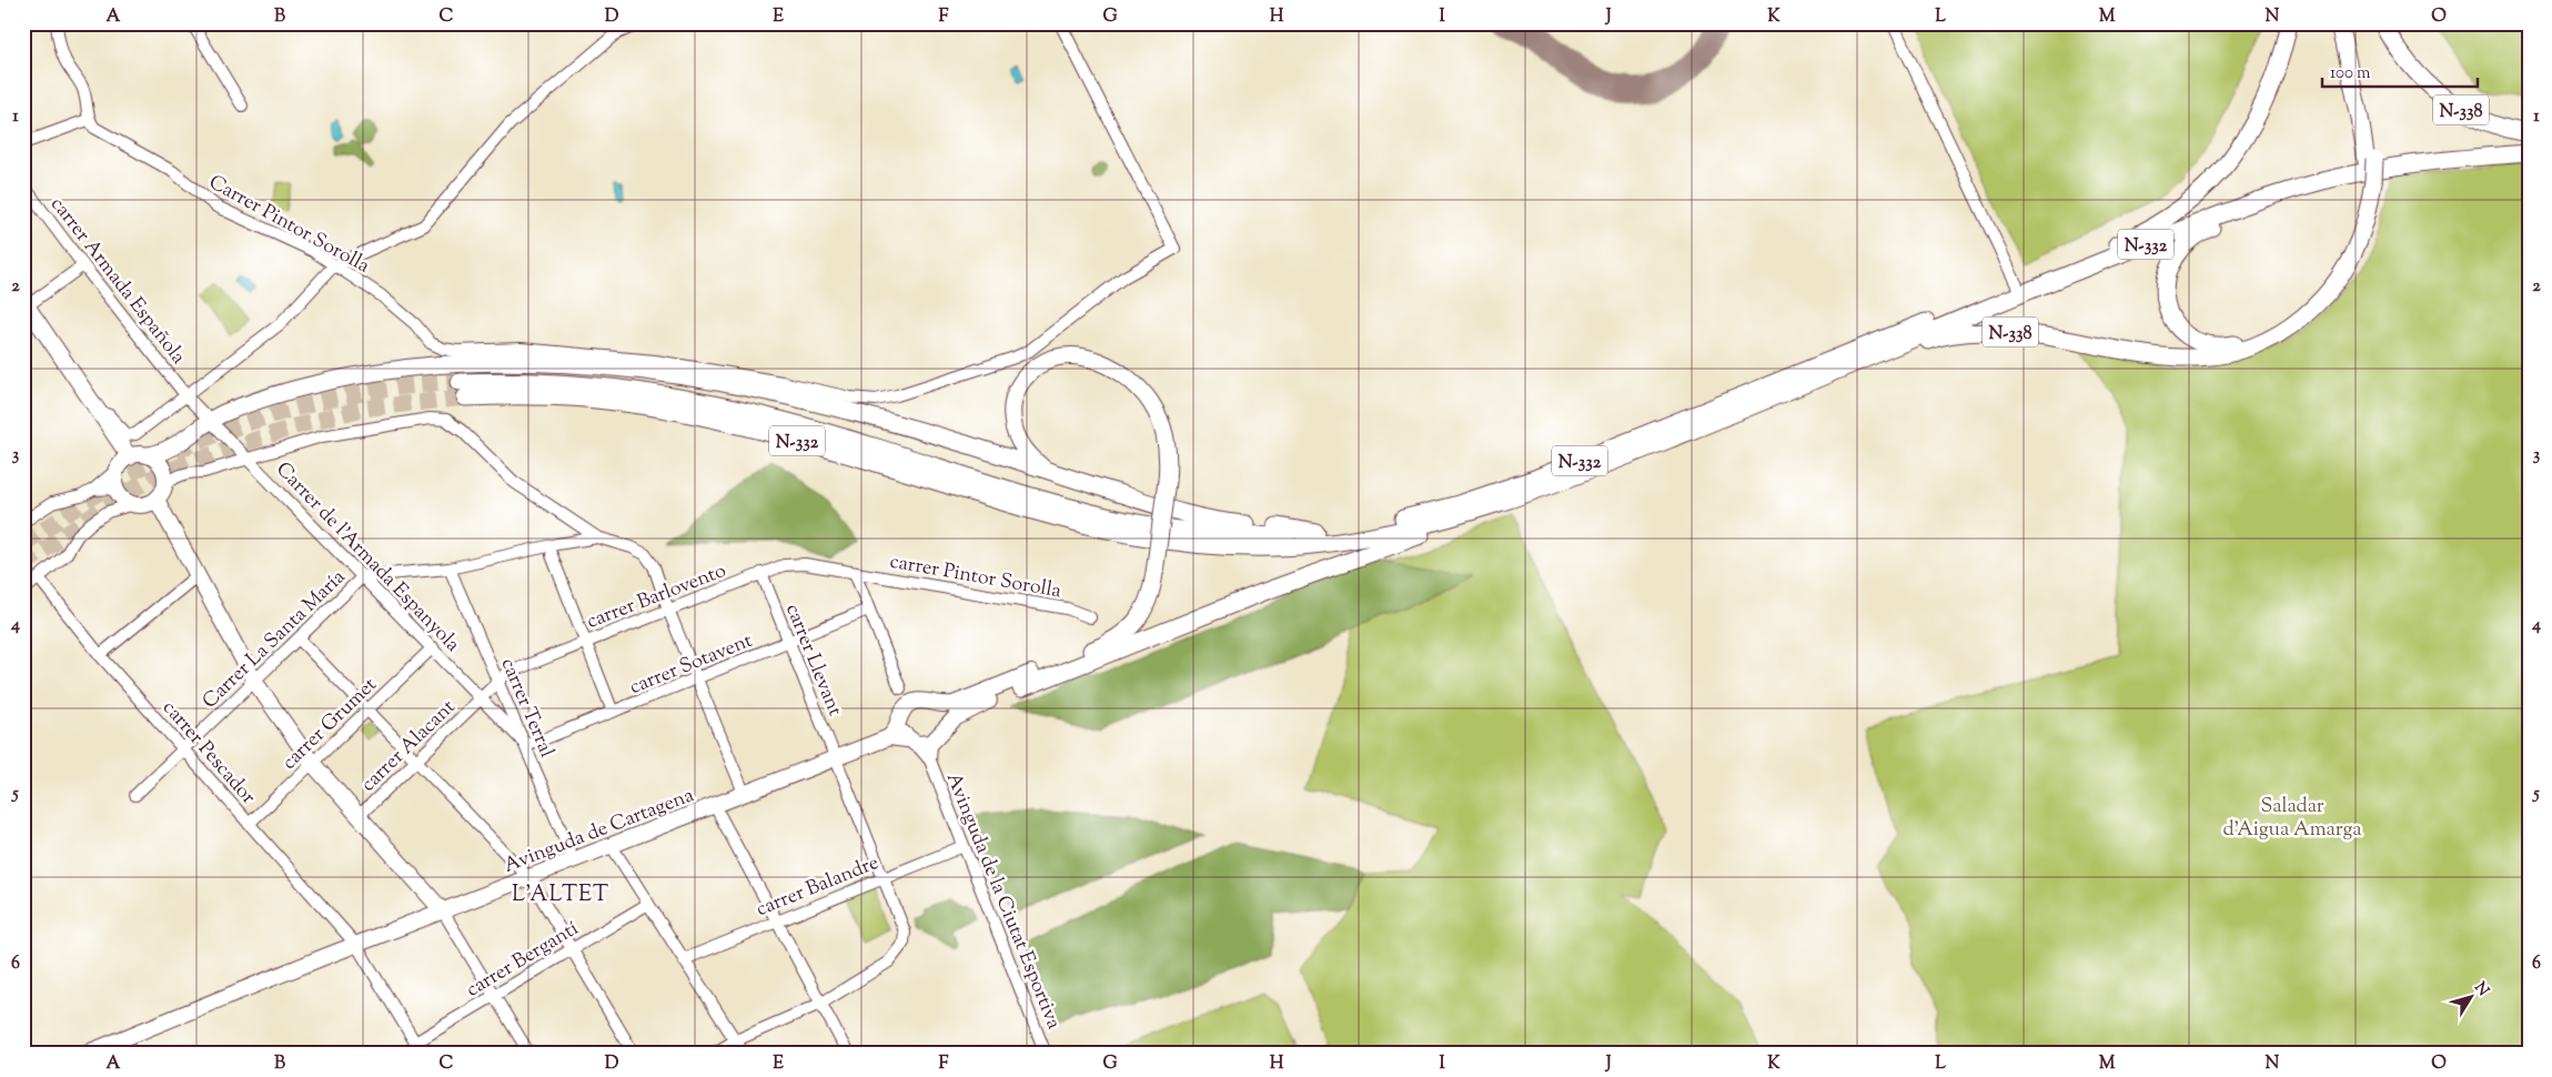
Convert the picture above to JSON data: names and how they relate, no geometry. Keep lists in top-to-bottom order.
{
  "streets": {
    "highway": ["N-338", "N-332"],
    "main road": ["Avinguda de Cartagena"],
    "street": [
      "Carrer Pintor Sorolla",
      "carrer Armada Española",
      "Carrer de l'Armada Espanyola",
      "carrer Pintor Sorolla",
      "carrer Barlovento",
      "Carrer La Santa María",
      "carrer Llevant",
      "carrer Sotavent",
      "carrer Terral",
      "carrer Grumet",
      "carrer Alacant",
      "carrer Pescador",
      "carrer Balandre",
      "Avinguda de la Ciutat Esportiva",
      "carrer Bergantí"
    ]
  },
  "crossings": [
    ["N-338", "N-332"],
    ["carrer Armada Española", "Carrer de l'Armada Espanyola"],
    ["Carrer de l'Armada Espanyola", "carrer Barlovento"],
    ["Carrer de l'Armada Espanyola", "Carrer La Santa María"],
    ["Carrer de l'Armada Espanyola", "carrer Sotavent"],
    ["Carrer de l'Armada Espanyola", "carrer Terral"],
    ["Carrer de l'Armada Espanyola", "carrer Grumet"],
    ["Carrer de l'Armada Espanyola", "carrer Alacant"],
    ["carrer Pintor Sorolla", "carrer Barlovento"],
    ["carrer Barlovento", "carrer Llevant"],
    ["carrer Barlovento", "carrer Terral"],
    ["carrer Barlovento", "carrer Alacant"],
    ["Carrer La Santa María", "carrer Pescador"],
    ["carrer Llevant", "carrer Sotavent"],
    ["carrer Llevant", "Avinguda de Cartagena"],
    ["carrer Llevant", "carrer Balandre"],
    ["carrer Sotavent", "carrer Terral"],
    ["carrer Terral", "Avinguda de Cartagena"],
    ["carrer Grumet", "carrer Pescador"],
    ["carrer Pescador", "Avinguda de Cartagena"],
    ["carrer Pescador", "carrer Bergantí"],
    ["carrer Balandre", "Avinguda de la Ciutat Esportiva"]
  ],
  "districts": ["L'ALTET"],
  "parks": ["Saladar d’Aigua Amarga"],
  "scale_bar": "100 m",
  "north": "top right",
  "grid": {
    "columns": [
      "A",
      "B",
      "C",
      "D",
      "E",
      "F",
      "G",
      "H",
      "I",
      "J",
      "K",
      "L",
      "M",
      "N",
      "O"
    ],
    "rows": [
      "1",
      "2",
      "3",
      "4",
      "5",
      "6"
    ]
  }
}
